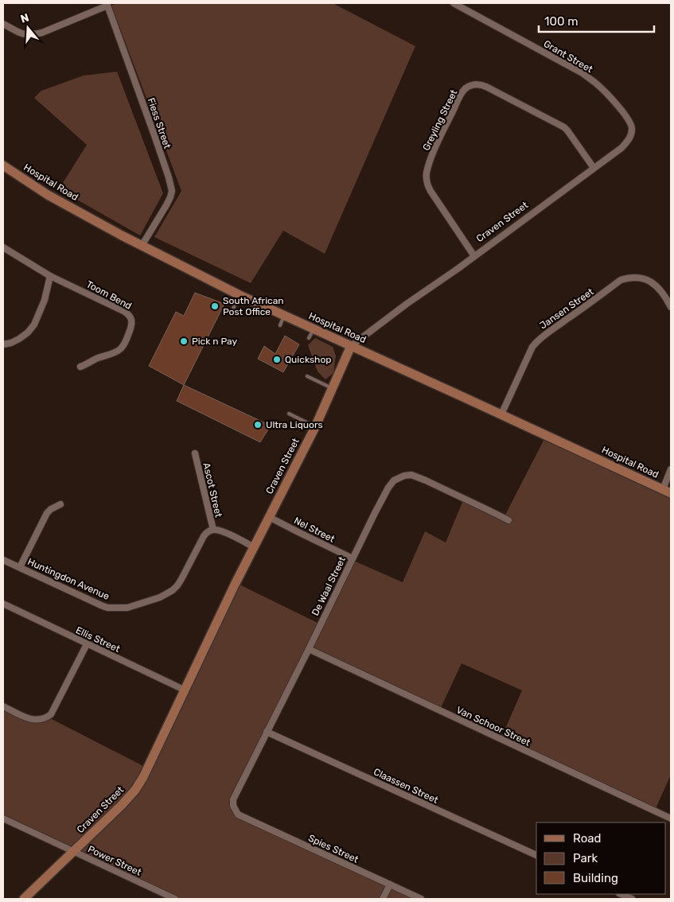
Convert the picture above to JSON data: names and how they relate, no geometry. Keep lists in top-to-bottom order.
{
  "streets": {
    "main road": ["Hospital Road", "Craven Street"],
    "street": [
      "Grant Street",
      "Greyling Street",
      "Fiess Street",
      "Toom Bend",
      "Jansen Street",
      "Ascot Street",
      "Nel Street",
      "Huntingdon Avenue",
      "De Waal Street",
      "Ellis Street",
      "Van Schoor Street",
      "Claassen Street",
      "Spies Street",
      "Power Street"
    ]
  },
  "crossings": [
    ["Grant Street", "Craven Street"],
    ["Greyling Street", "Craven Street"],
    ["Fiess Street", "Hospital Road"],
    ["Hospital Road", "Craven Street"],
    ["Hospital Road", "Jansen Street"],
    ["Craven Street", "Nel Street"],
    ["Craven Street", "Ellis Street"],
    ["Craven Street", "Power Street"],
    ["Ascot Street", "Huntingdon Avenue"],
    ["Nel Street", "De Waal Street"],
    ["De Waal Street", "Van Schoor Street"],
    ["De Waal Street", "Claassen Street"],
    ["De Waal Street", "Spies Street"]
  ],
  "places": [
    "South African Post Office",
    "Pick n Pay",
    "Quickshop",
    "Ultra Liquors"
  ],
  "legend": ["Road", "Park", "Building"],
  "scale_bar": "100 m",
  "north": "top"
}
